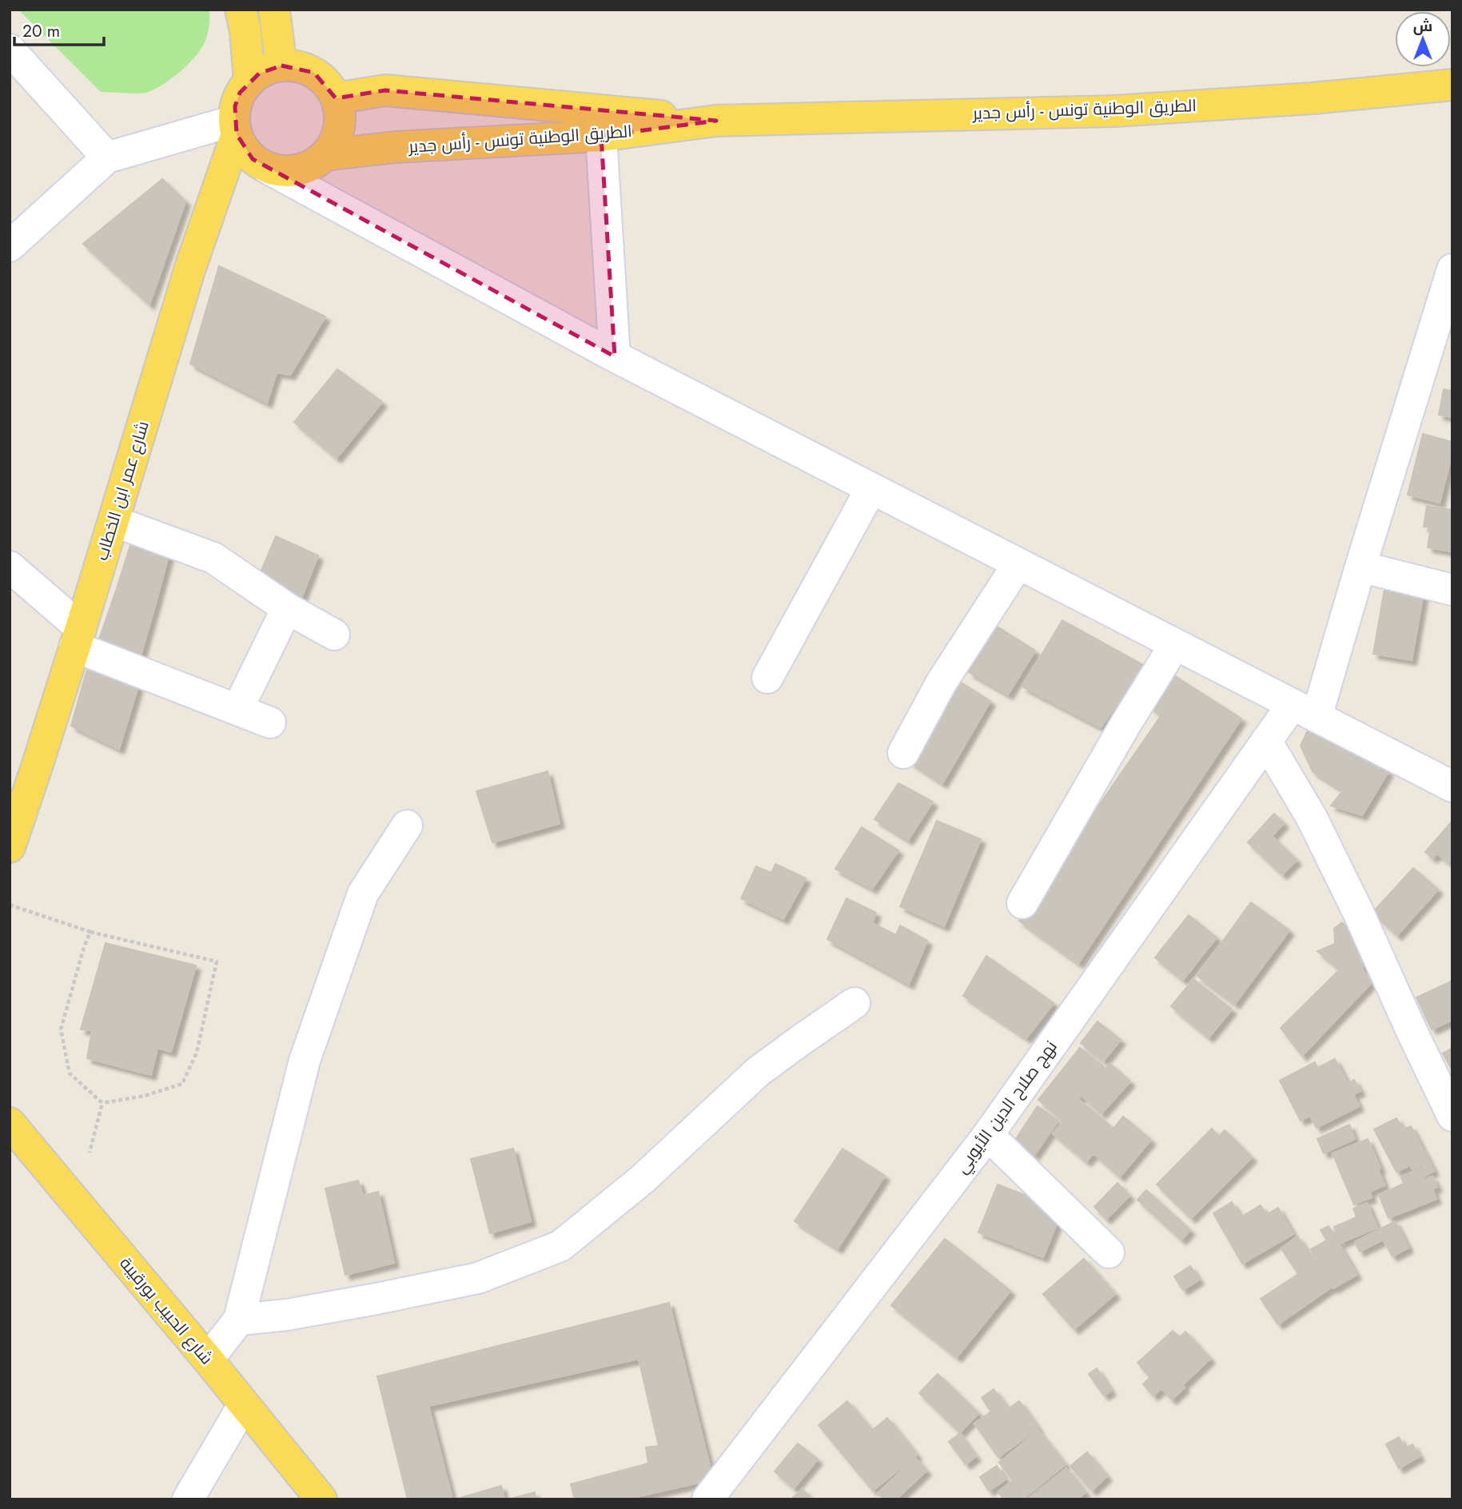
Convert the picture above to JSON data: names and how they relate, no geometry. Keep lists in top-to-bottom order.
{
  "streets": {
    "main road": ["الطريق الوطنية تونس - رأس جدير", "شارع عمر ابن الخطاب", "شارع الحبيب بورقيبة"],
    "street": ["نهج صلاح الدين الأيوبي"]
  },
  "crossings": [
    ["الطريق الوطنية تونس - رأس جدير", "شارع عمر ابن الخطاب"]
  ],
  "scale_bar": "20 m",
  "north": "top"
}
